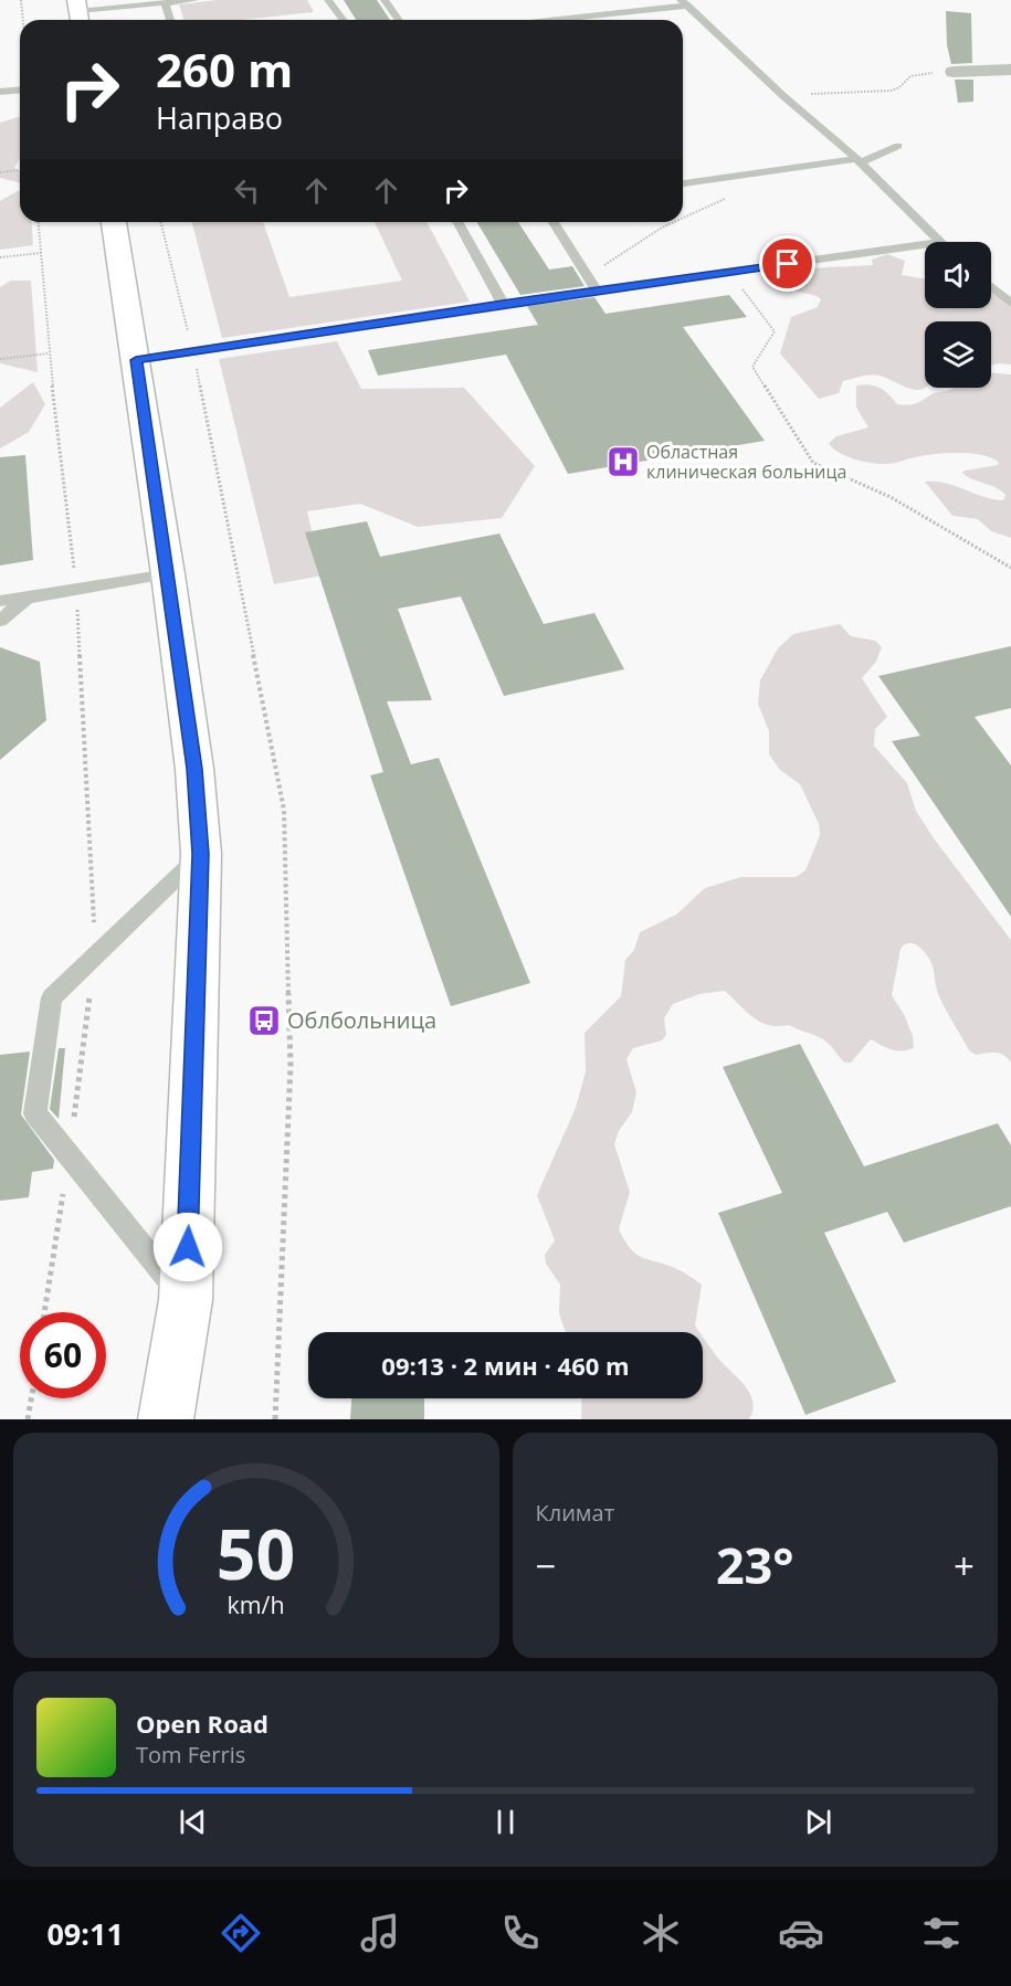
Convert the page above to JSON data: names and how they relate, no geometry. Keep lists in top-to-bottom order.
{
  "places": {
    "hospital": ["Областная клиническая больница"],
    "bus stop": ["Облбольница"]
  },
  "page": {
    "turn": ["260 m", "Направо"],
    "limit": "60",
    "trip": "09:13 · 2 мин · 460 m",
    "tile": "Климат",
    "heat": ["−", "23°", "+"],
    "song": ["Open Road", "Tom Ferris"],
    "tabs": "09:11",
    "gauge": ["50", "km/h"]
  }
}
